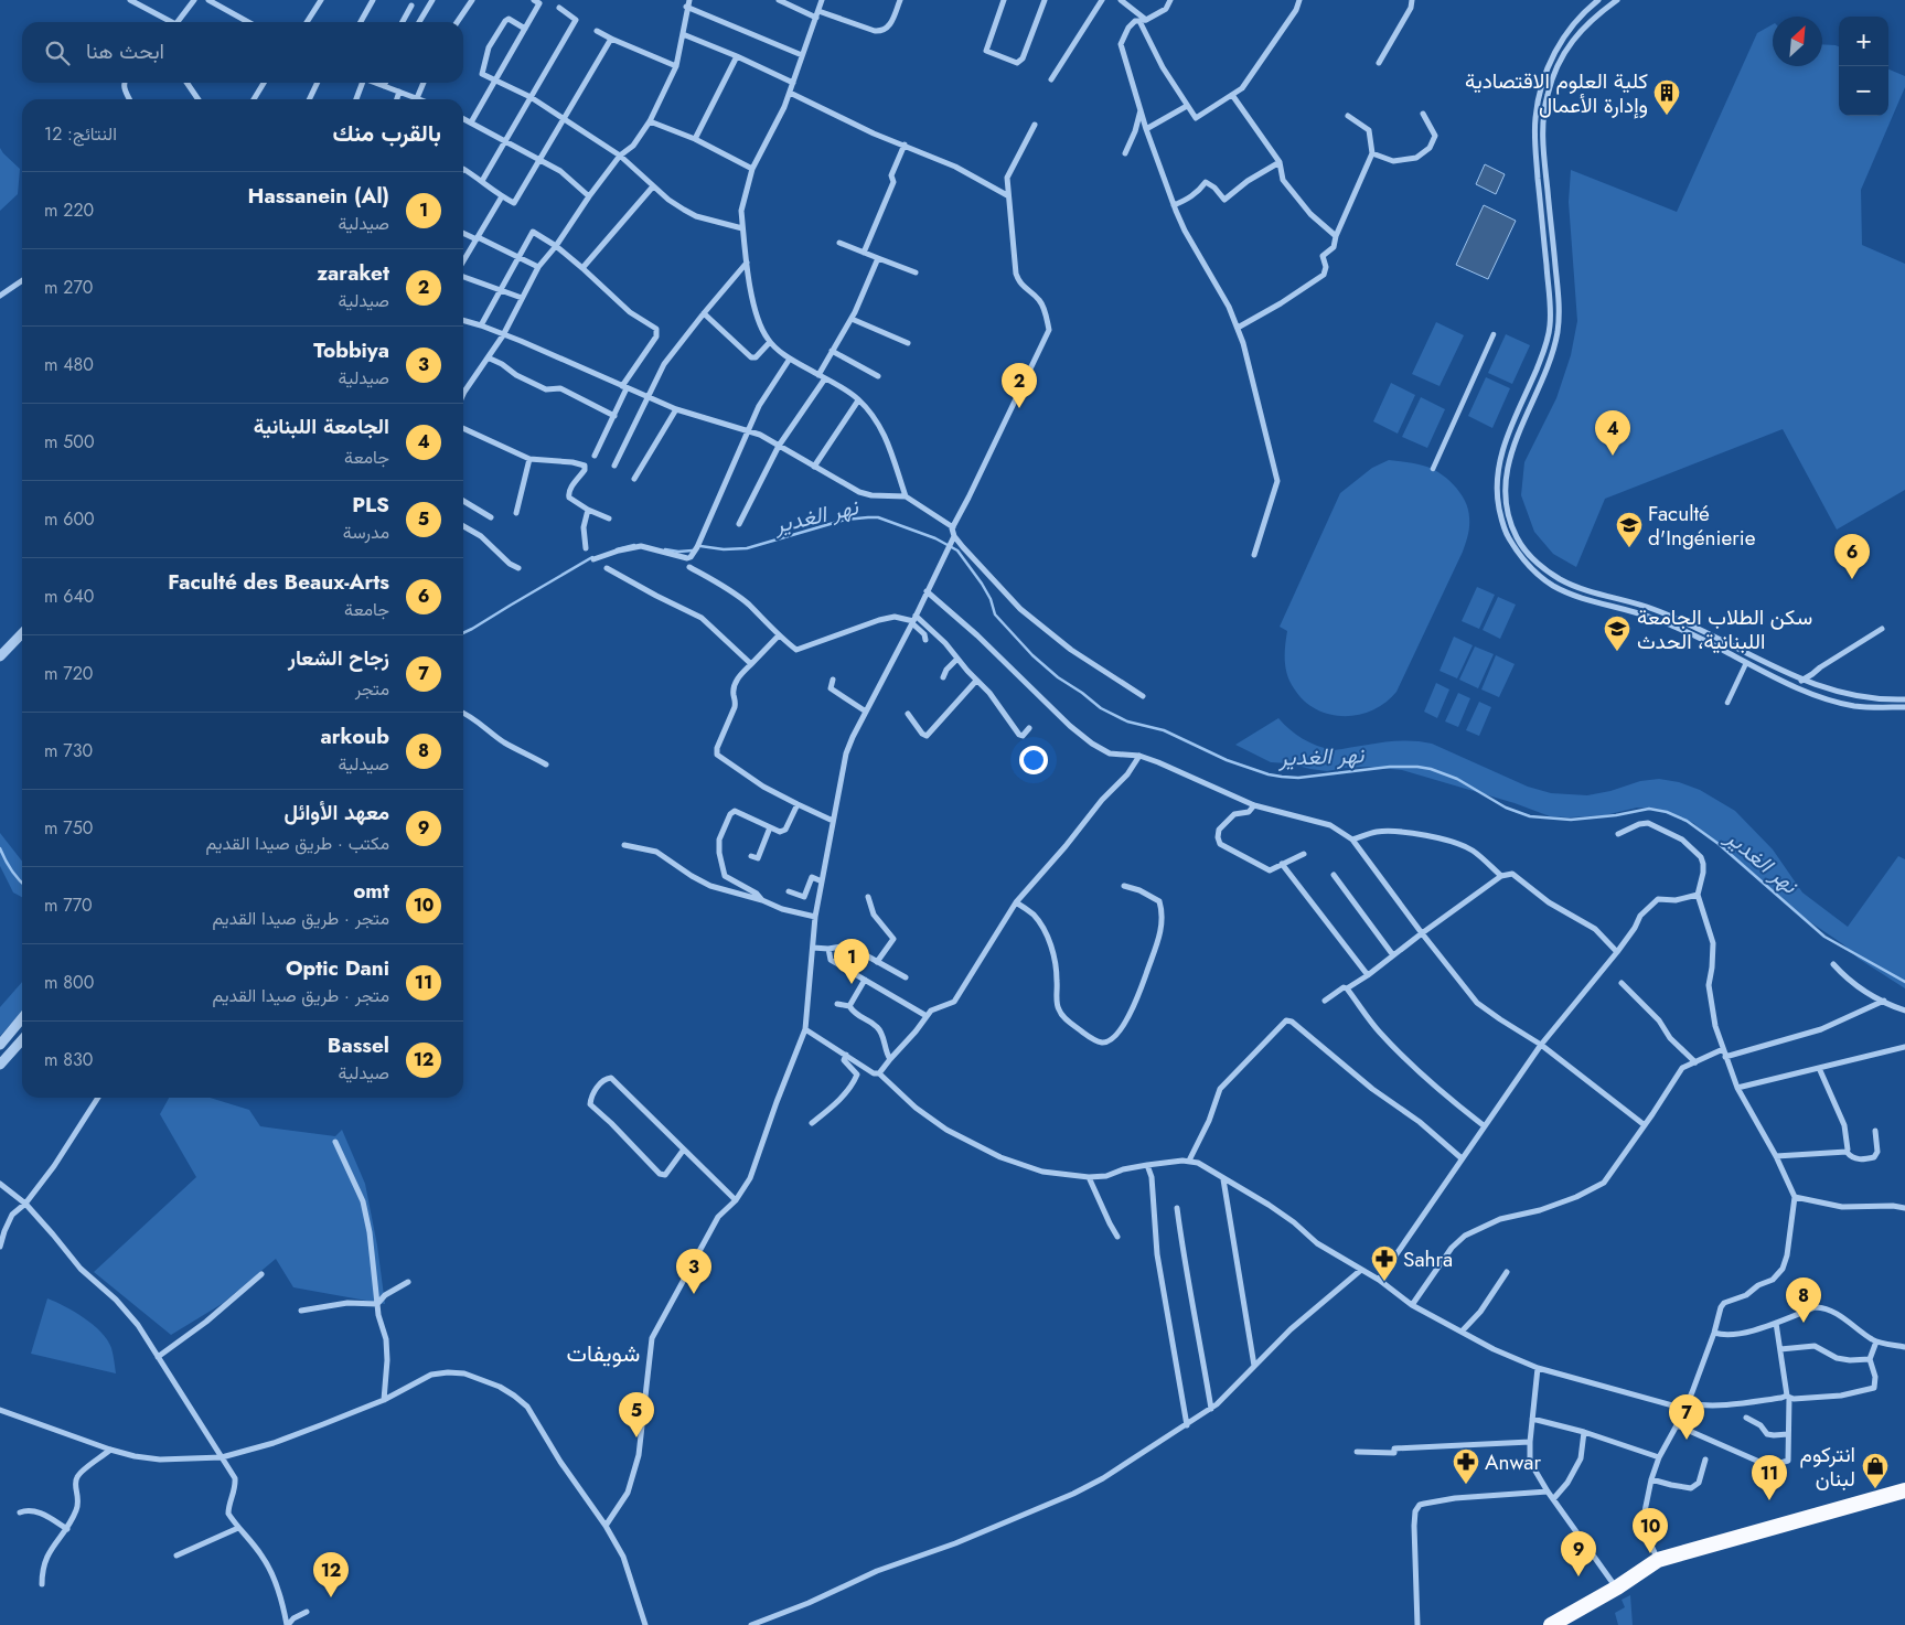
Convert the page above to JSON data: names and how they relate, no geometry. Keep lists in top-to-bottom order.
{
  "districts": ["شويفات"],
  "water": ["نهر الغدير"],
  "places": {
    "building": ["كلية العلوم الاقتصادية وإدارة الأعمال"],
    "school or university": ["Faculté d'Ingénierie", "سكن الطلاب الجامعة اللبنانية، الحدث"],
    "pharmacy": ["Sahra", "Anwar"],
    "shop": ["انتركوم لبنان"]
  },
  "north": "top right",
  "page": {
    "map_buttons": ["+", "−"],
    "search": "ابحث هنا",
    "heading": ["بالقرب منك", "النتائج: 12"],
    "list": [
      {
        "mark": "1",
        "name": "Hassanein (Al)",
        "note": "صيدلية",
        "value": "220 m"
      },
      {
        "mark": "2",
        "name": "zaraket",
        "note": "صيدلية",
        "value": "270 m"
      },
      {
        "mark": "3",
        "name": "Tobbiya",
        "note": "صيدلية",
        "value": "480 m"
      },
      {
        "mark": "4",
        "name": "الجامعة اللبنانية",
        "note": "جامعة",
        "value": "500 m"
      },
      {
        "mark": "5",
        "name": "PLS",
        "note": "مدرسة",
        "value": "600 m"
      },
      {
        "mark": "6",
        "name": "Faculté des Beaux-Arts",
        "note": "جامعة",
        "value": "640 m"
      },
      {
        "mark": "7",
        "name": "زجاح الشعار",
        "note": "متجر",
        "value": "720 m"
      },
      {
        "mark": "8",
        "name": "arkoub",
        "note": "صيدلية",
        "value": "730 m"
      },
      {
        "mark": "9",
        "name": "معهد الأوائل",
        "note": "مكتب · طريق صيدا القديم",
        "value": "750 m"
      },
      {
        "mark": "10",
        "name": "omt",
        "note": "متجر · طريق صيدا القديم",
        "value": "770 m"
      },
      {
        "mark": "11",
        "name": "Optic Dani",
        "note": "متجر · طريق صيدا القديم",
        "value": "800 m"
      },
      {
        "mark": "12",
        "name": "Bassel",
        "note": "صيدلية",
        "value": "830 m"
      }
    ],
    "pins": [
      "2",
      "4",
      "6",
      "1",
      "3",
      "8",
      "5",
      "7",
      "11",
      "10",
      "9",
      "12"
    ]
  }
}
